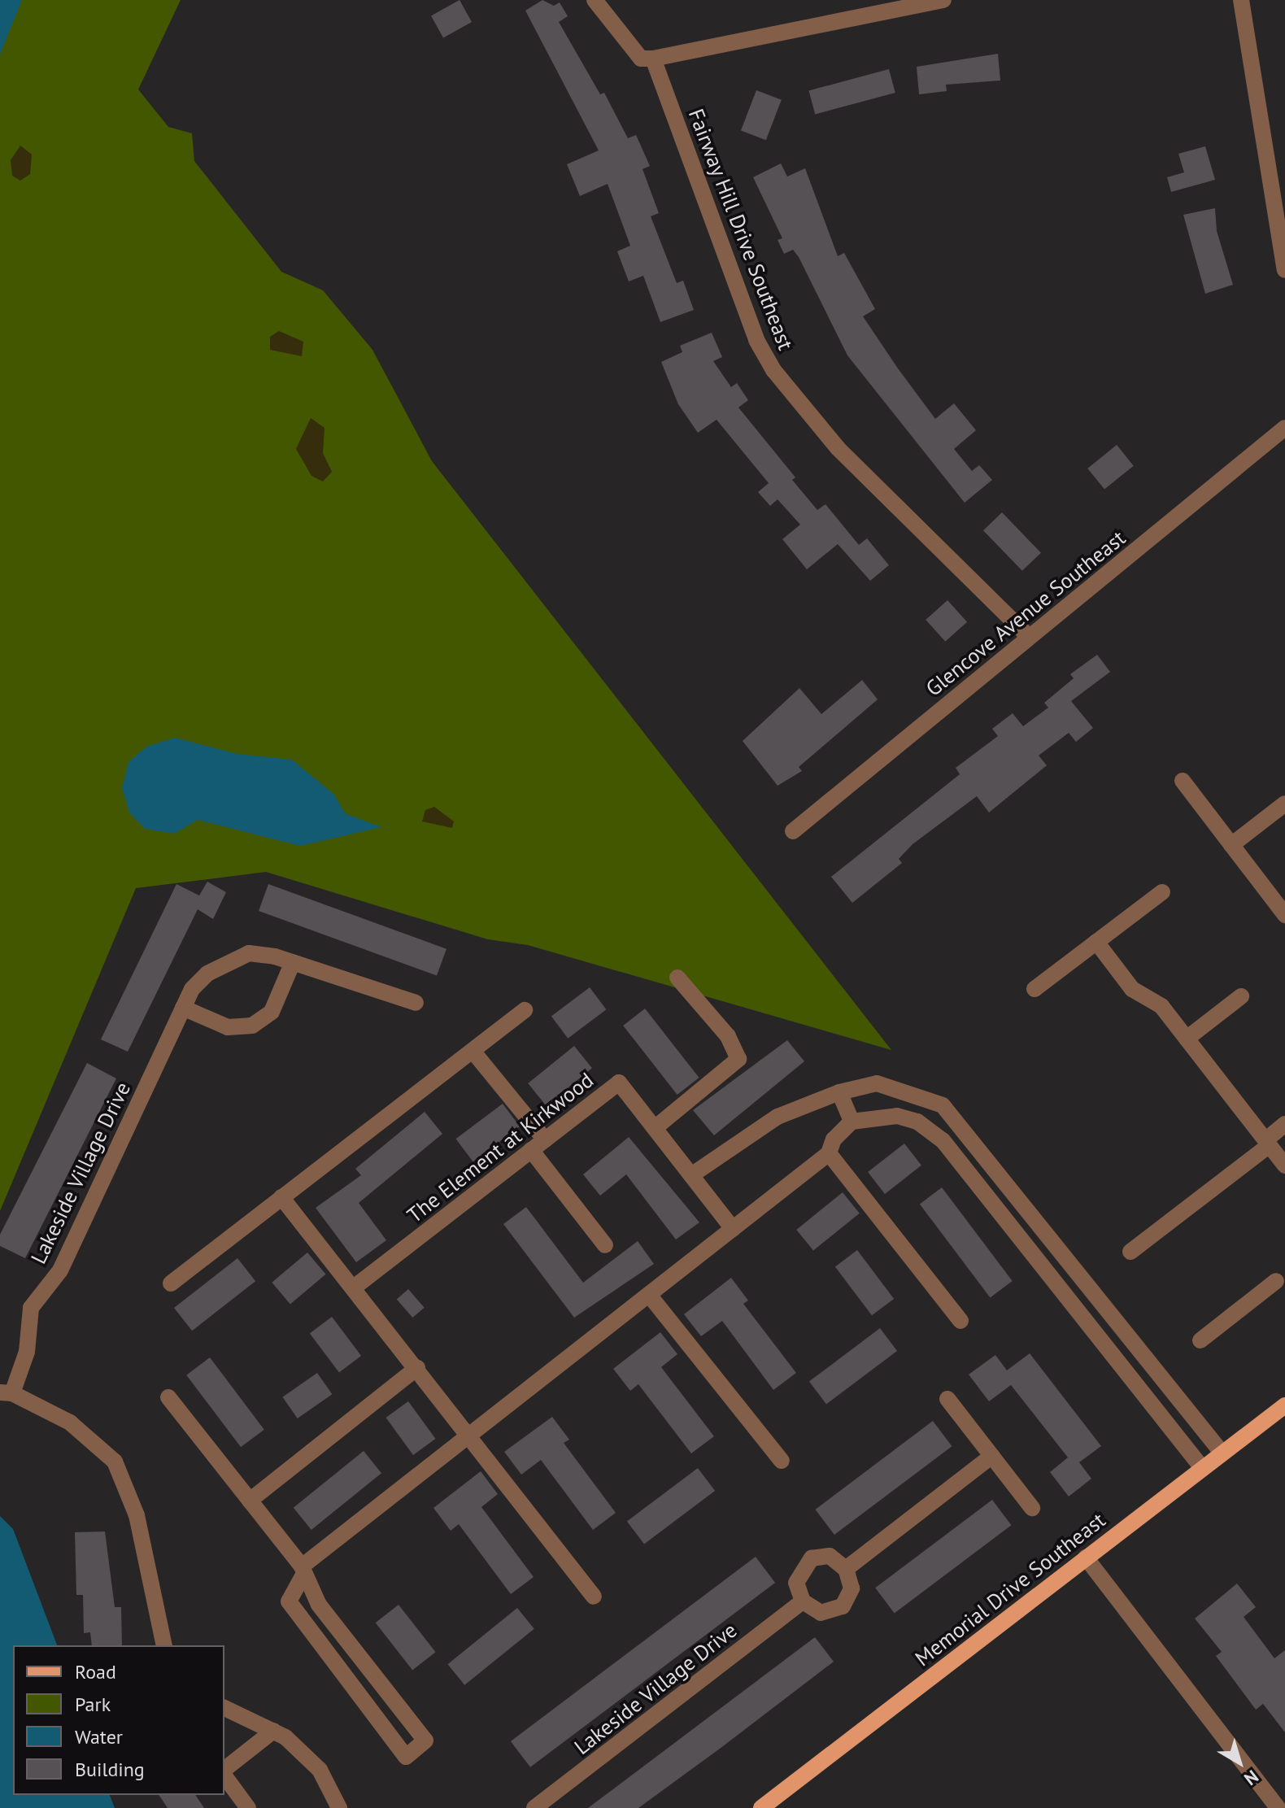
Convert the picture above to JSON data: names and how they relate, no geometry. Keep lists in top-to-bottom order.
{
  "streets": {
    "main road": ["Memorial Drive Southeast"],
    "street": [
      "Fairway Hill Drive Southeast",
      "Glencove Avenue Southeast",
      "The Element at Kirkwood",
      "Lakeside Village Drive"
    ]
  },
  "crossings": [
    ["Fairway Hill Drive Southeast", "Glencove Avenue Southeast"]
  ],
  "legend": [
    "Road",
    "Park",
    "Water",
    "Building"
  ],
  "north": "bottom right"
}
